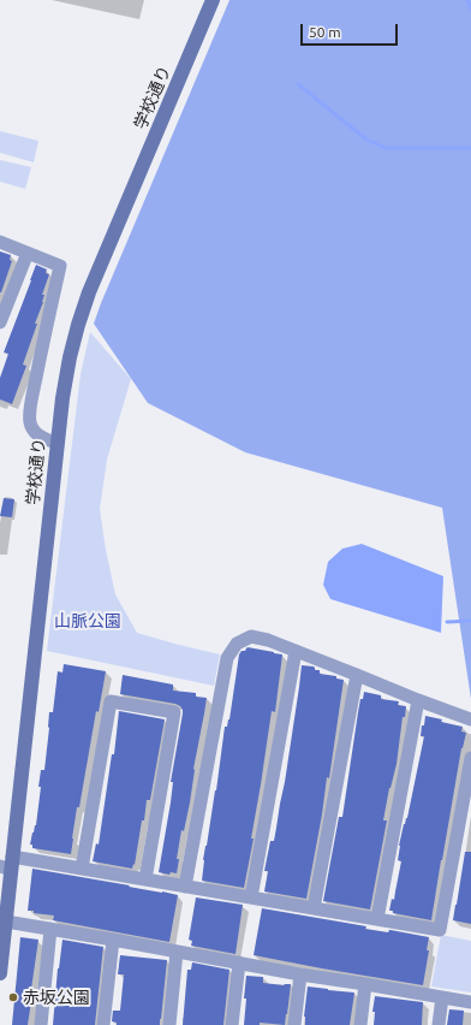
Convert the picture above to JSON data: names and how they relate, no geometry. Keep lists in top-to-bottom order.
{
  "streets": {
    "street": ["学校通り"]
  },
  "parks": ["山脈公園"],
  "places": ["赤坂公園"],
  "scale_bar": "50 m"
}
